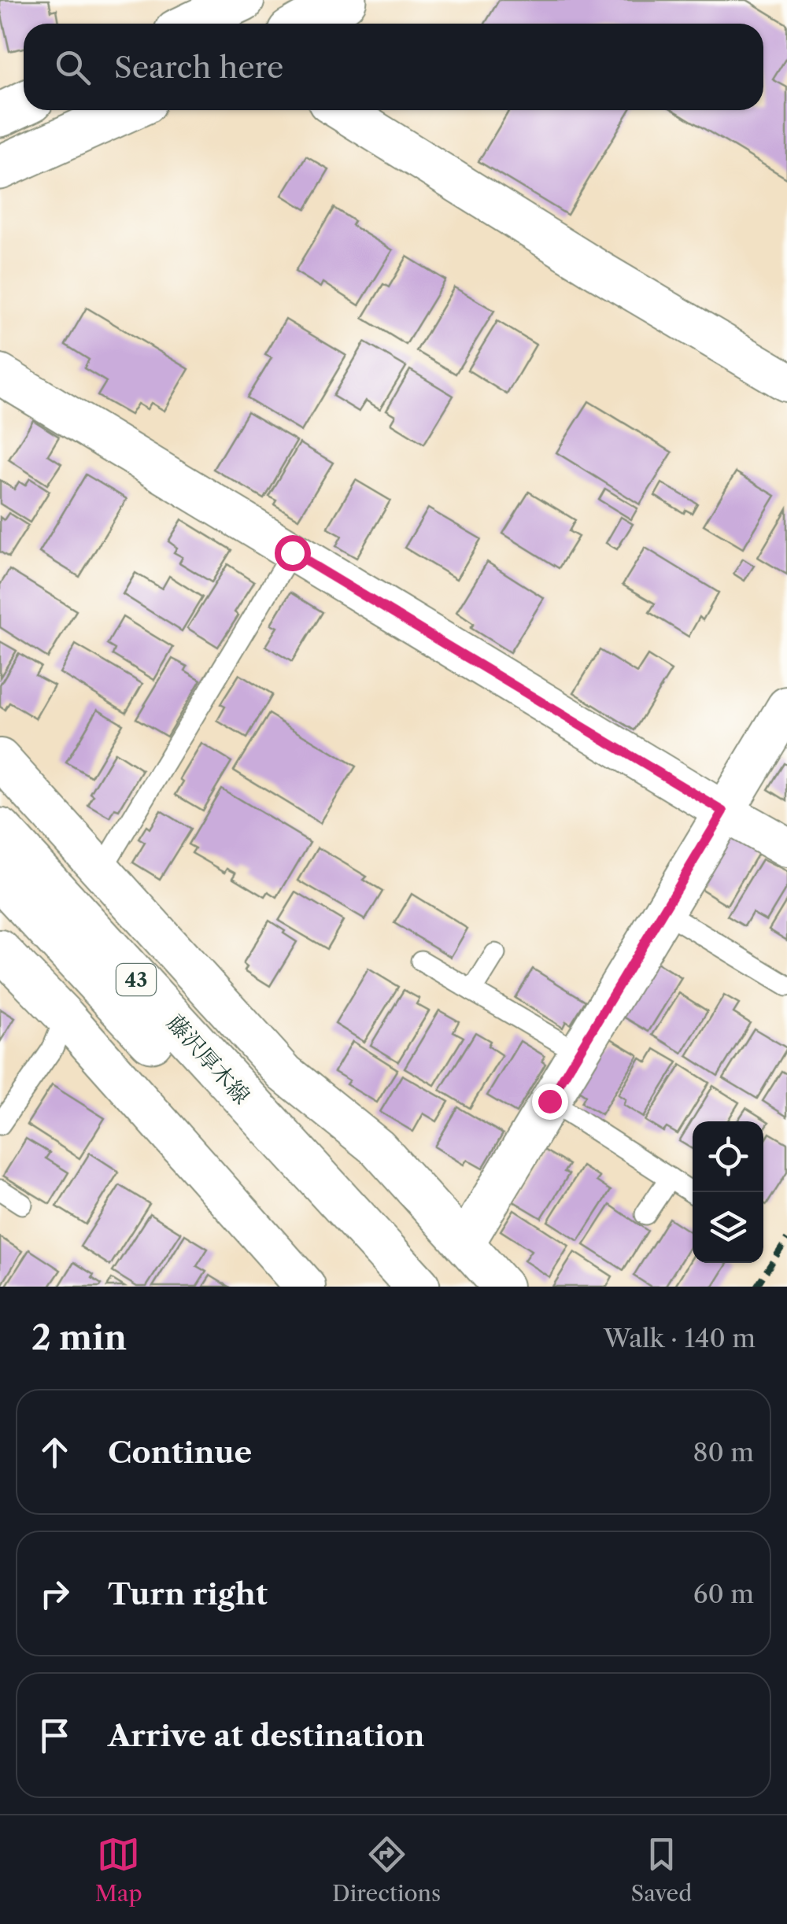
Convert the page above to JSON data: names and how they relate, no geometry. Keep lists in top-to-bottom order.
{
  "streets": {
    "main road": ["43", "藤沢厚木線"]
  },
  "page": {
    "search": "Search here",
    "heading": ["2 min", "Walk · 140 m"],
    "list": [
      ["Continue", "80 m"],
      ["Turn right", "60 m"],
      "Arrive at destination"
    ],
    "nav": ["Map", "Directions", "Saved"]
  }
}
